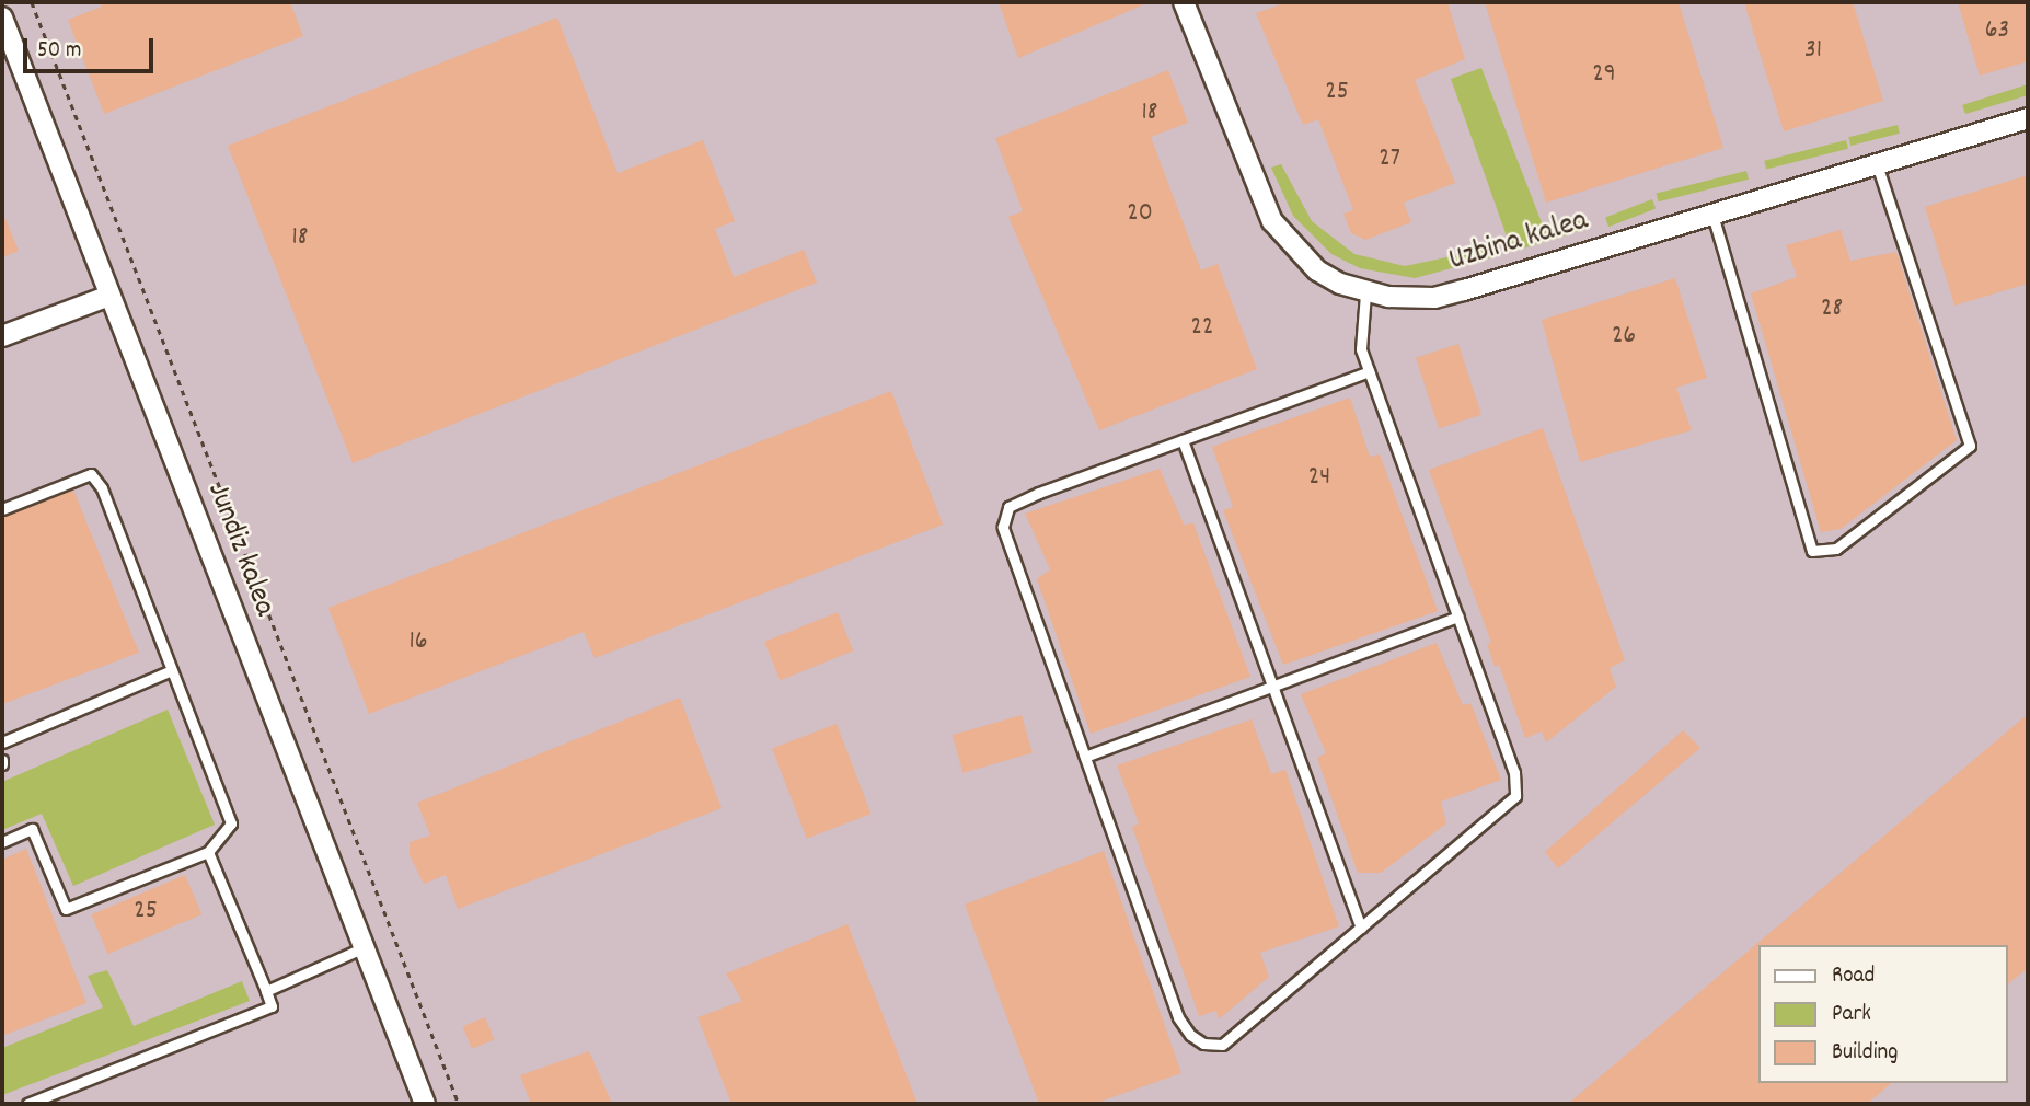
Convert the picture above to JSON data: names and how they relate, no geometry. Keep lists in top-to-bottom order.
{
  "streets": {
    "street": ["Uzbina kalea", "Jundiz kalea"]
  },
  "house_numbers": [
    "63",
    "31",
    "29",
    "25",
    "18",
    "27",
    "20",
    "18",
    "28",
    "22",
    "26",
    "24",
    "16",
    "25"
  ],
  "legend": ["Road", "Park", "Building"],
  "scale_bar": "50 m"
}
